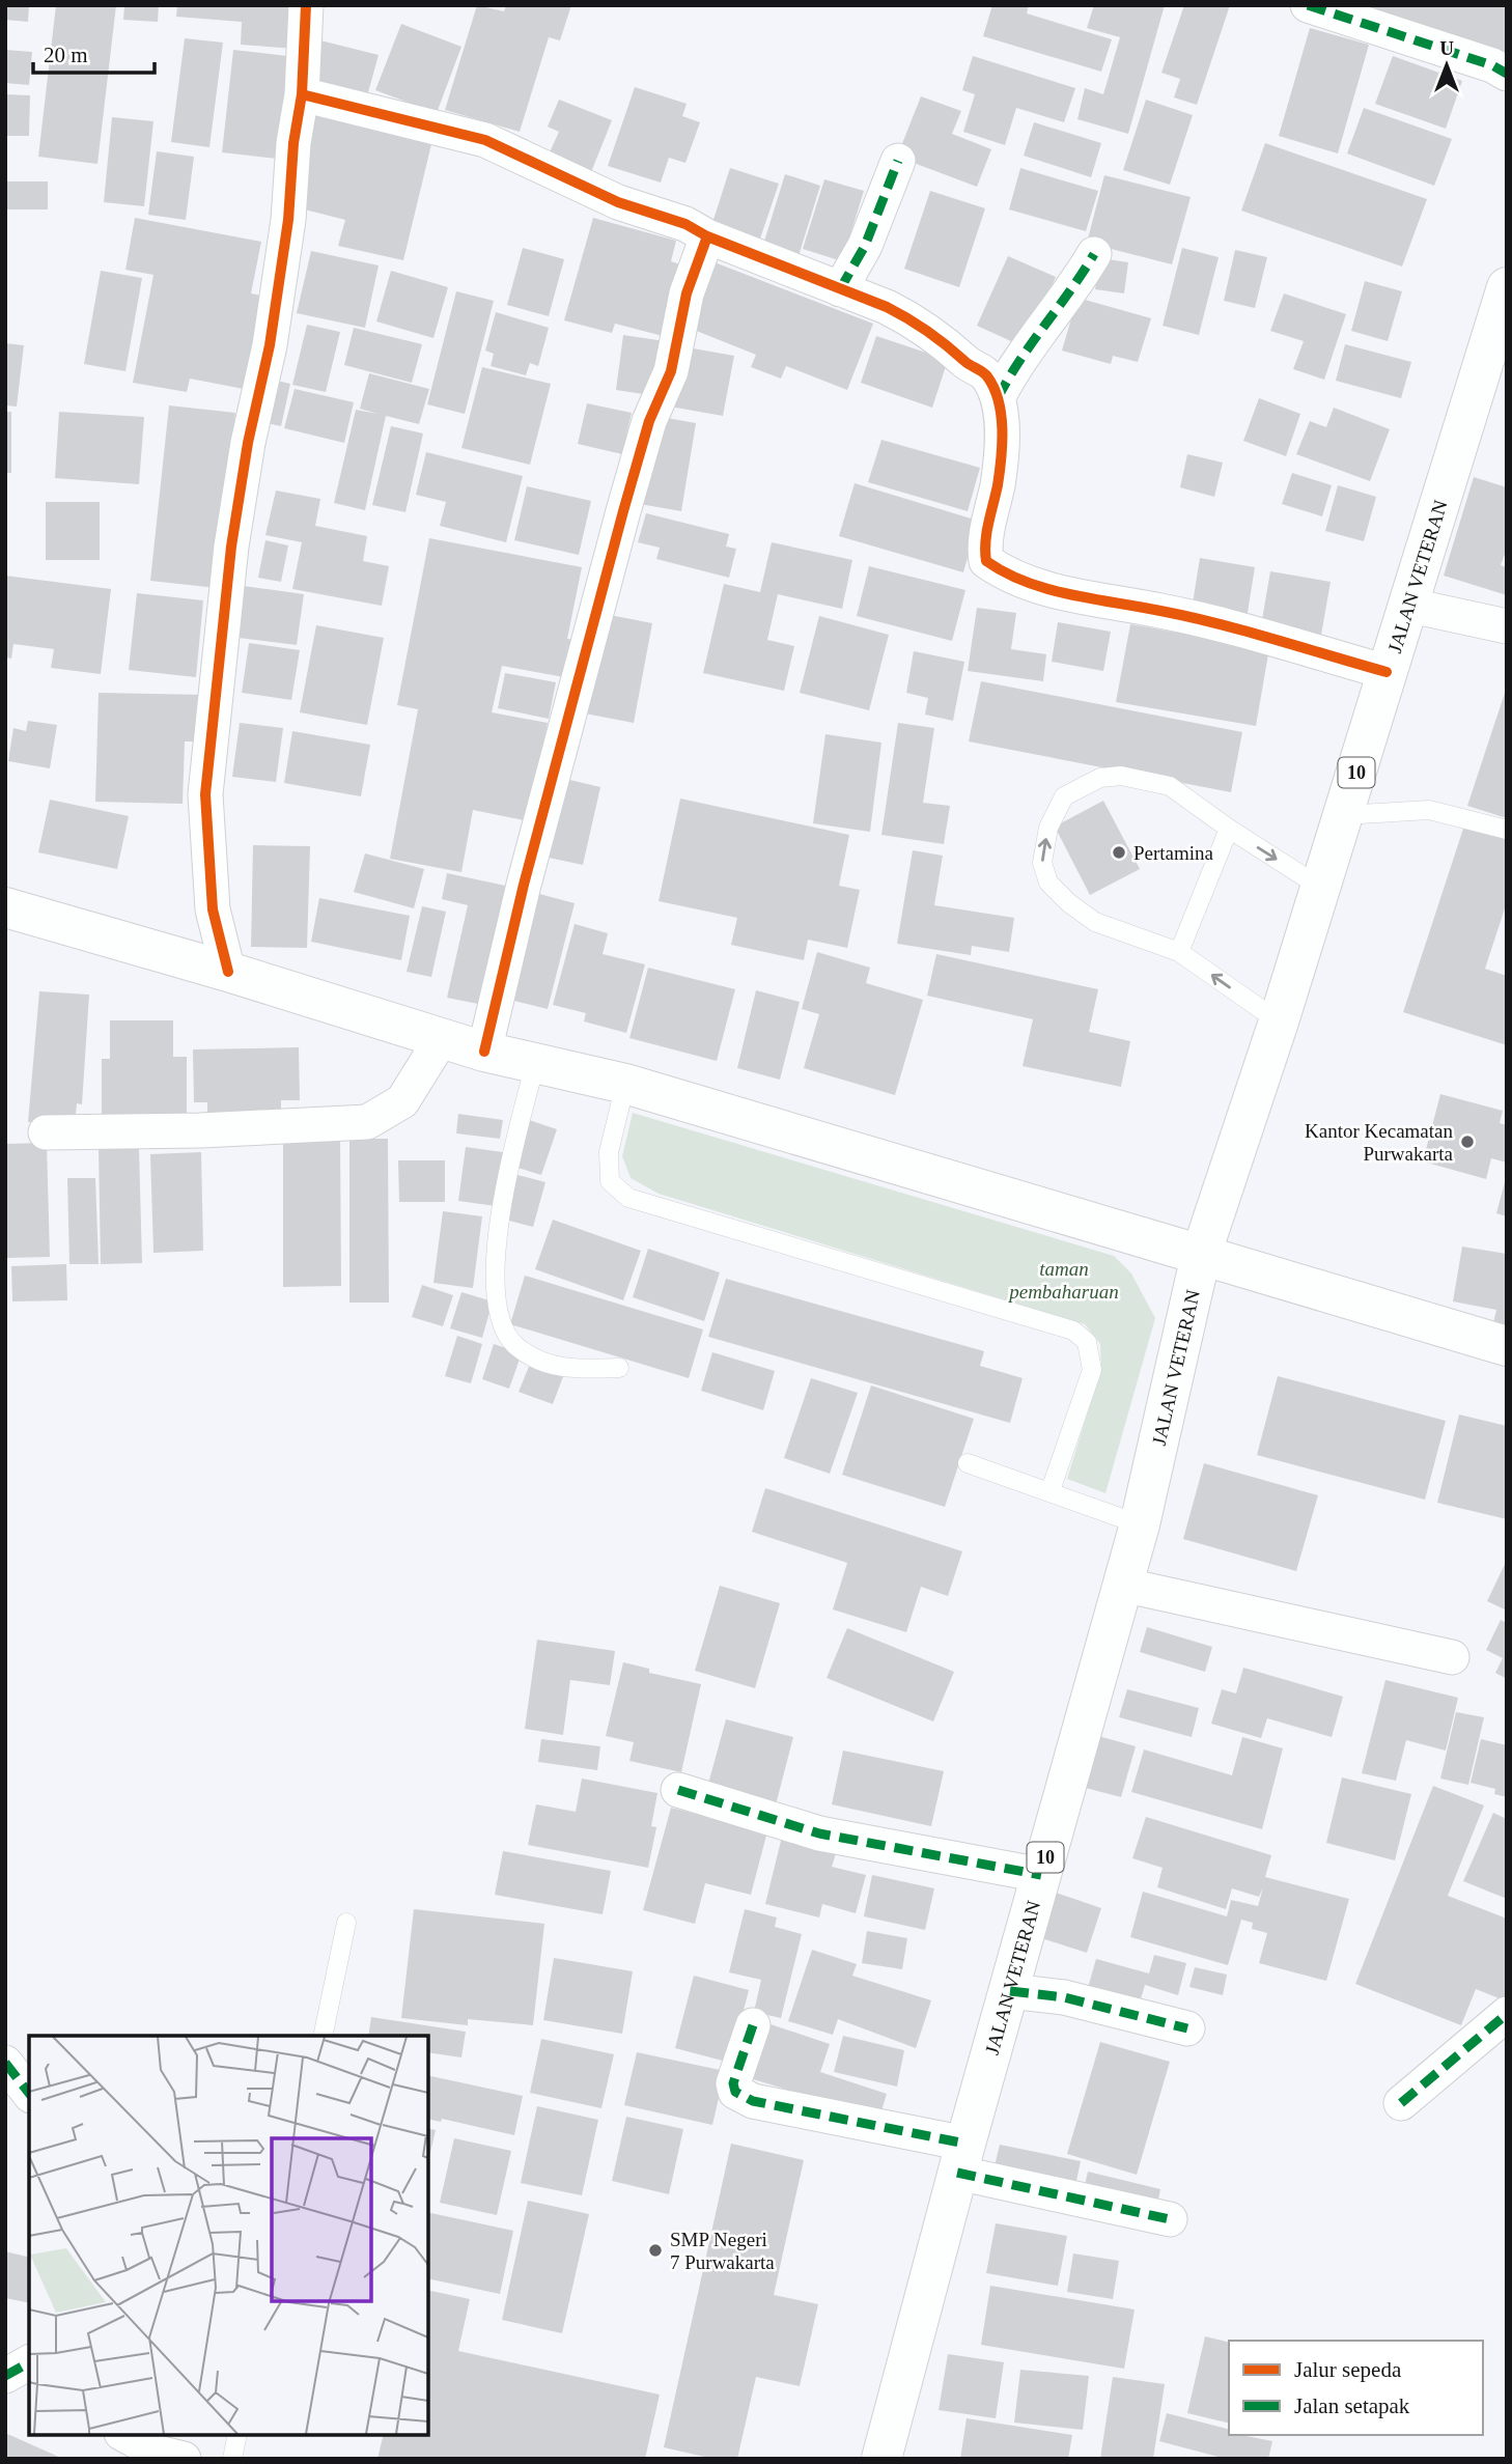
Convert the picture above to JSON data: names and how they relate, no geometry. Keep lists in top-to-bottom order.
{
  "streets": {
    "main road": ["JALAN VETERAN", "10"]
  },
  "parks": ["taman pembaharuan"],
  "places": ["Pertamina", "Kantor Kecamatan Purwakarta", "SMP Negeri 7 Purwakarta"],
  "legend": ["Jalur sepeda", "Jalan setapak"],
  "scale_bar": "20 m",
  "north": "top"
}
